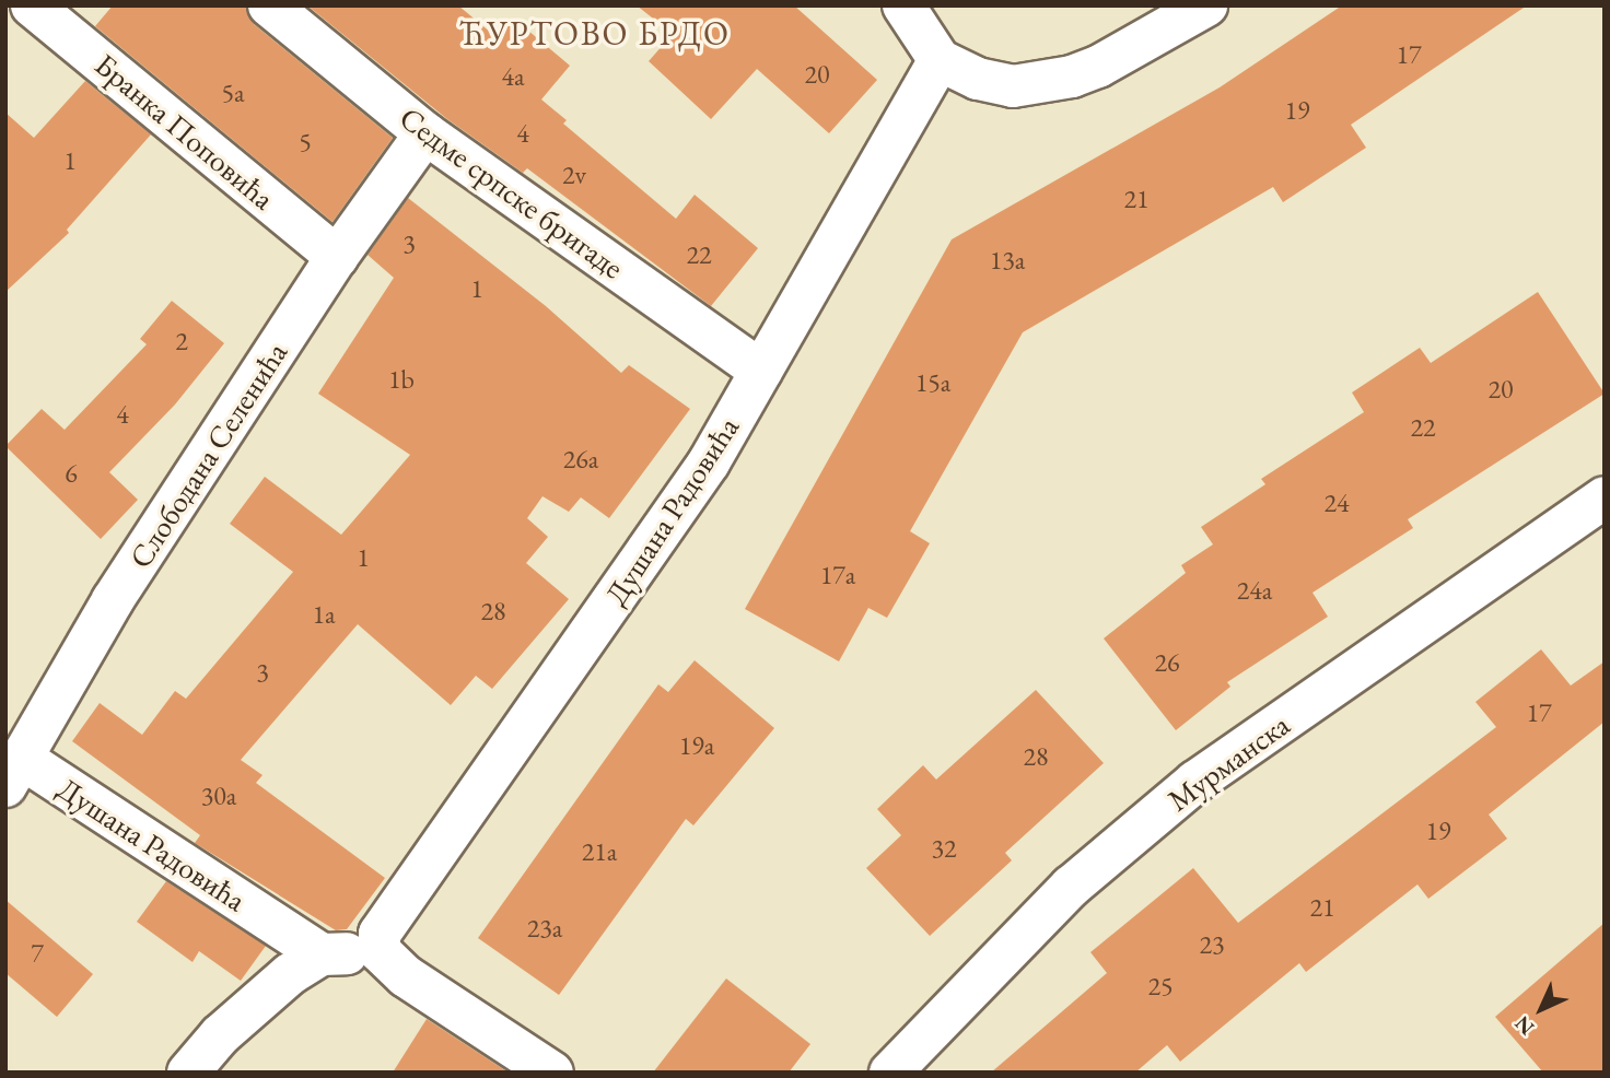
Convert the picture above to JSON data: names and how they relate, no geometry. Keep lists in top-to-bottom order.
{
  "streets": {
    "street": [
      "Бранка Поповића",
      "Седме српске бригаде",
      "Слободана Селенића",
      "Душана Радовића",
      "Мурманска"
    ]
  },
  "crossings": [
    ["Бранка Поповића", "Слободана Селенића"],
    ["Седме српске бригаде", "Слободана Селенића"],
    ["Седме српске бригаде", "Душана Радовића"],
    ["Слободана Селенића", "Душана Радовића"]
  ],
  "districts": ["ЋУРТОВО БРДО"],
  "house_numbers": [
    "17",
    "20",
    "4a",
    "5a",
    "19",
    "4",
    "5",
    "1",
    "2v",
    "21",
    "3",
    "22",
    "13a",
    "1",
    "2",
    "1b",
    "15a",
    "20",
    "4",
    "22",
    "26a",
    "6",
    "24",
    "1",
    "17a",
    "24a",
    "28",
    "1a",
    "26",
    "3",
    "17",
    "19a",
    "28",
    "30a",
    "19",
    "32",
    "21a",
    "21",
    "23a",
    "23",
    "7",
    "25"
  ],
  "north": "bottom left"
}
